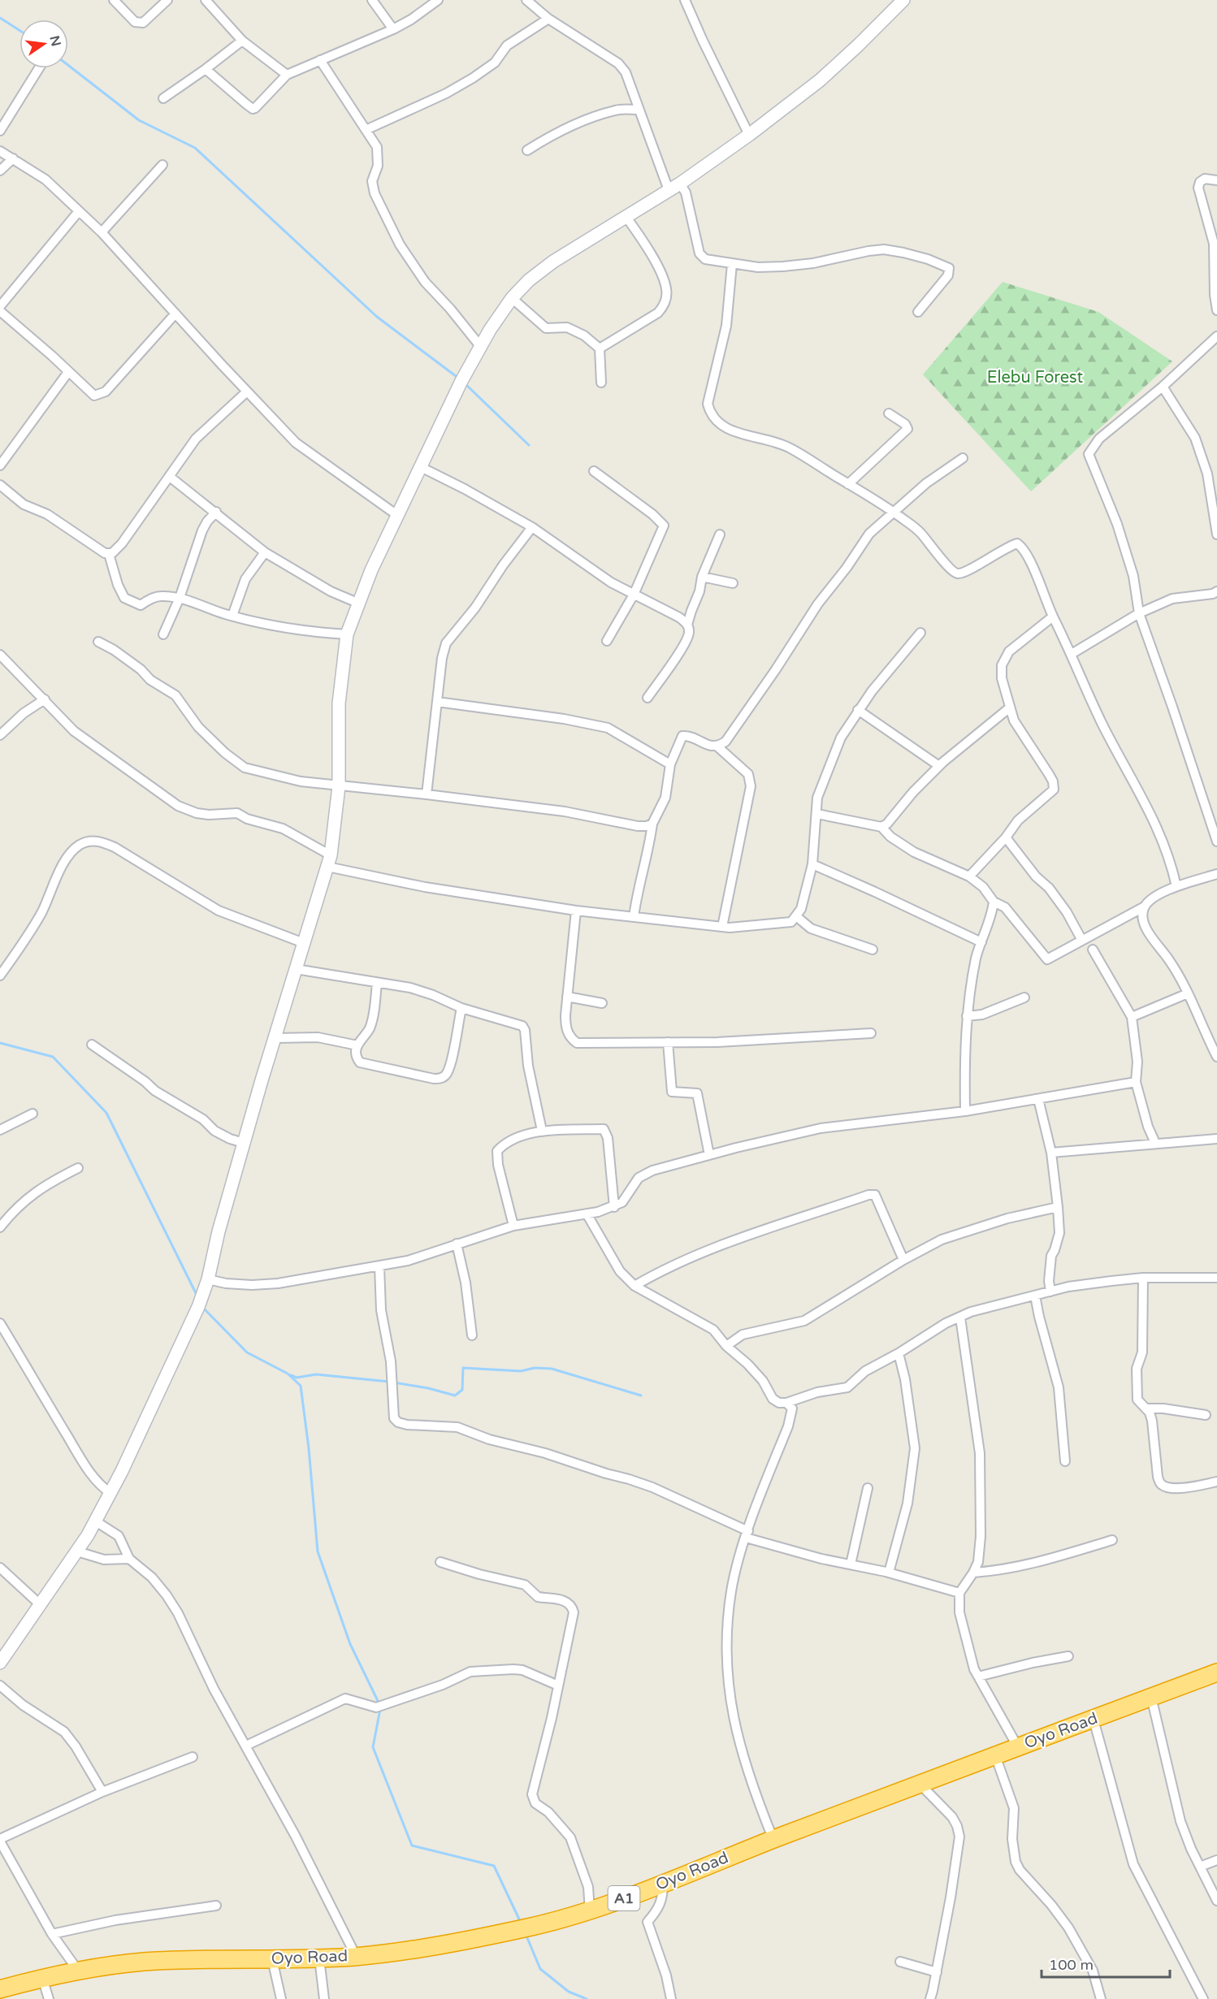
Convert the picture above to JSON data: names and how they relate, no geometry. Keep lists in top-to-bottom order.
{
  "streets": {
    "highway": ["Oyo Road", "A1"]
  },
  "parks": ["Elebu Forest"],
  "scale_bar": "100 m",
  "north": "right"
}
